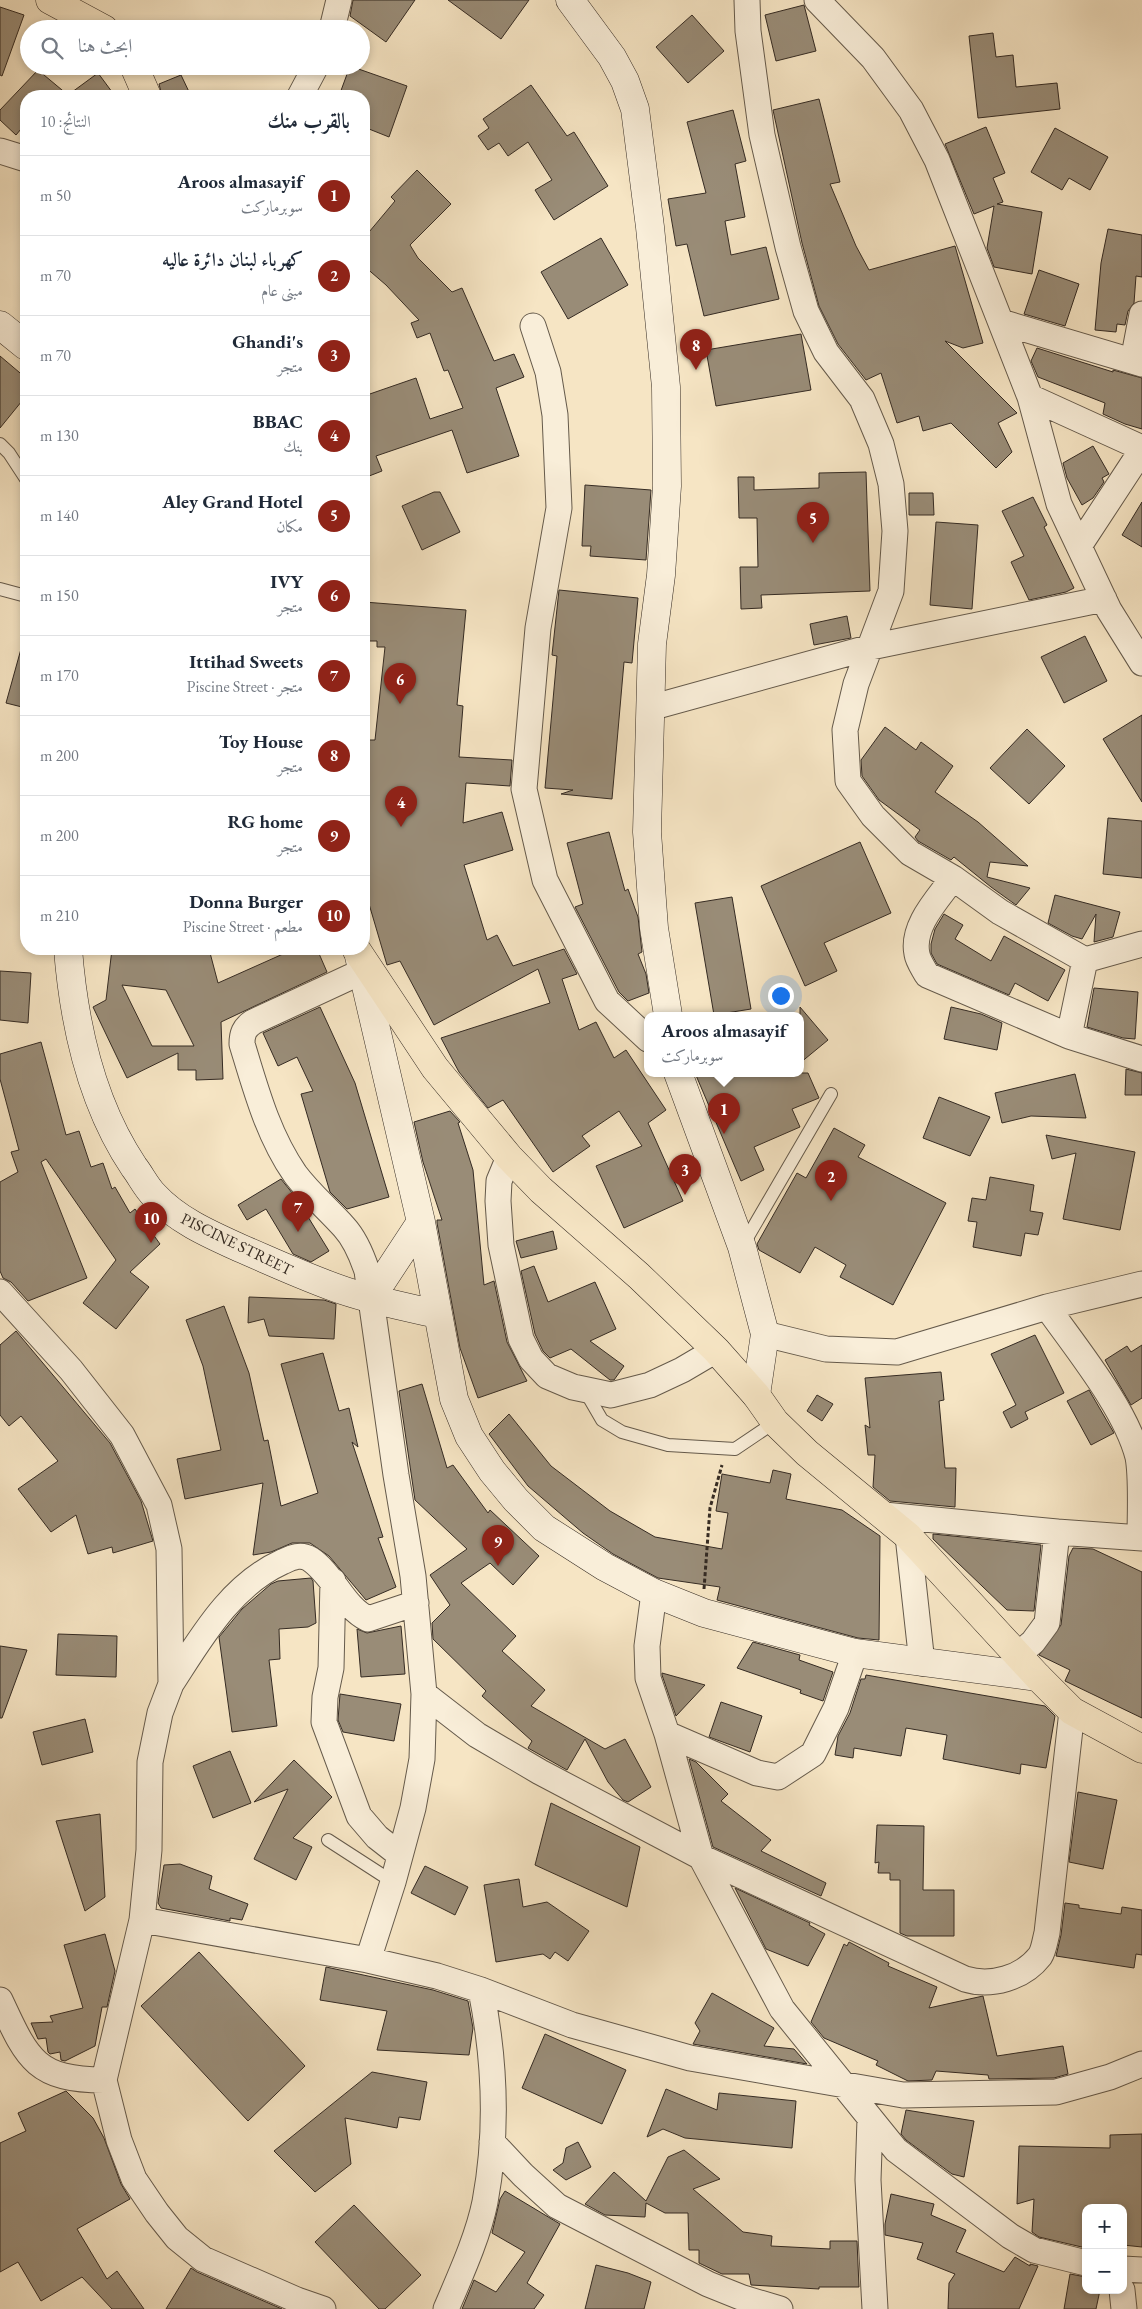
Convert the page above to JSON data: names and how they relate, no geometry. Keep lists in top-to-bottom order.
{
  "streets": {
    "street": ["PISCINE STREET"]
  },
  "page": {
    "search": "ابحث هنا",
    "heading": ["بالقرب منك", "النتائج: 10"],
    "list": [
      {
        "mark": "1",
        "name": "Aroos almasayif",
        "note": "سوبرماركت",
        "value": "50 m"
      },
      {
        "mark": "2",
        "name": "كهرباء لبنان دائرة عاليه",
        "note": "مبنى عام",
        "value": "70 m"
      },
      {
        "mark": "3",
        "name": "Ghandi's",
        "note": "متجر",
        "value": "70 m"
      },
      {
        "mark": "4",
        "name": "BBAC",
        "note": "بنك",
        "value": "130 m"
      },
      {
        "mark": "5",
        "name": "Aley Grand Hotel",
        "note": "مكان",
        "value": "140 m"
      },
      {
        "mark": "6",
        "name": "IVY",
        "note": "متجر",
        "value": "150 m"
      },
      {
        "mark": "7",
        "name": "Ittihad Sweets",
        "note": "متجر · Piscine Street",
        "value": "170 m"
      },
      {
        "mark": "8",
        "name": "Toy House",
        "note": "متجر",
        "value": "200 m"
      },
      {
        "mark": "9",
        "name": "RG home",
        "note": "متجر",
        "value": "200 m"
      },
      {
        "mark": "10",
        "name": "Donna Burger",
        "note": "مطعم · Piscine Street",
        "value": "210 m"
      }
    ],
    "pins": [
      "8",
      "5",
      "6",
      "4",
      "1",
      "3",
      "2",
      "7",
      "10",
      "9"
    ],
    "popup": ["Aroos almasayif", "سوبرماركت"],
    "map_buttons": ["+", "−"]
  }
}
